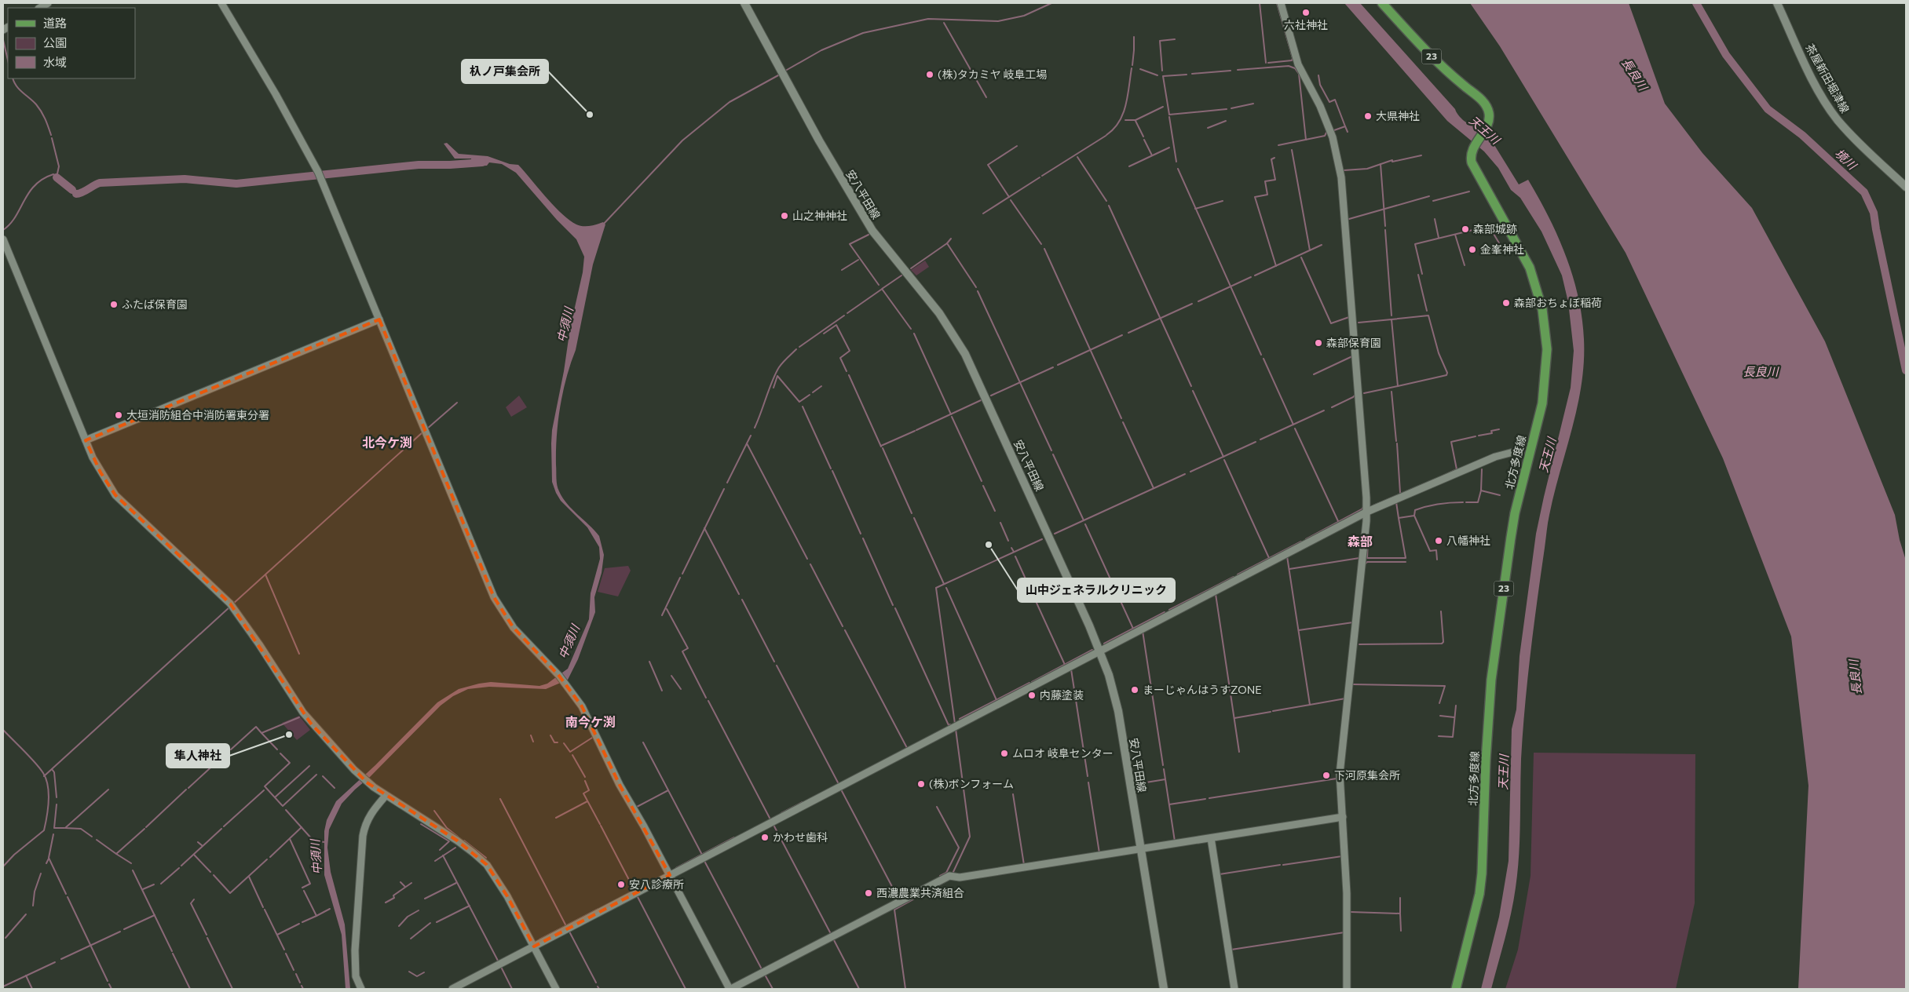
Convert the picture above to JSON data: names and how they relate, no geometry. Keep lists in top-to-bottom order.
{
  "streets": {
    "main road": [
      "23",
      "茶屋新田堀津線",
      "安八平田線",
      "北方多度線"
    ]
  },
  "districts": ["北今ケ渕", "森部", "南今ケ渕"],
  "water": [
    "長良川",
    "天王川",
    "境川",
    "中須川"
  ],
  "places": [
    "六社神社",
    "(株)タカミヤ 岐阜工場",
    "杁ノ戸集会所",
    "大県神社",
    "山之神神社",
    "森部城跡",
    "金峯神社",
    "森部おちょぼ稲荷",
    "ふたば保育園",
    "森部保育園",
    "大垣消防組合中消防署東分署",
    "八幡神社",
    "山中ジェネラルクリニック",
    "まーじゃんはうすZONE",
    "内藤塗装",
    "隼人神社",
    "ムロオ 岐阜センター",
    "下河原集会所",
    "(株)ボンフォーム",
    "かわせ歯科",
    "安八診療所",
    "西濃農業共済組合"
  ],
  "legend": ["道路", "公園", "水域"]
}
